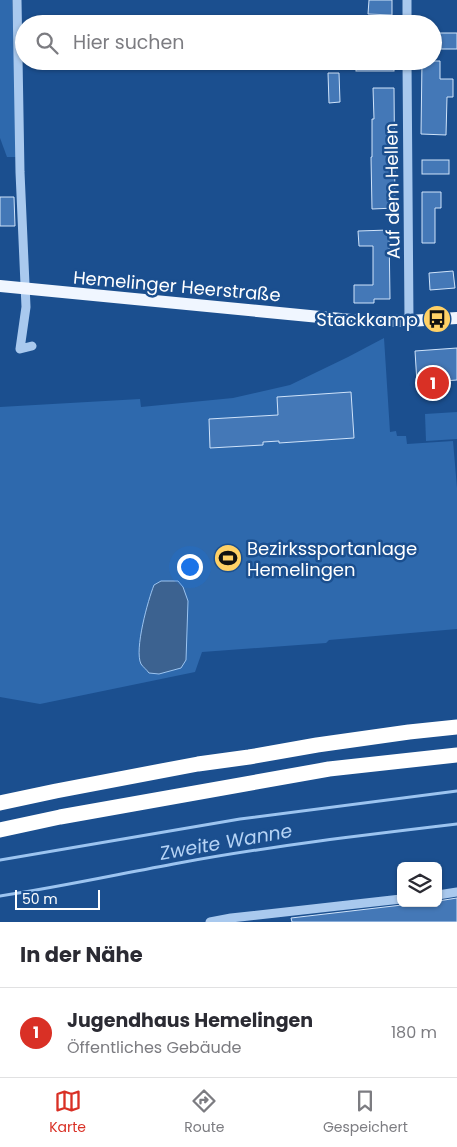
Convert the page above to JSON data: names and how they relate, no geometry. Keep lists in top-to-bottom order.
{
  "streets": {
    "main road": ["Hemelinger Heerstraße"],
    "street": ["Auf dem Hellen"]
  },
  "crossings": [
    ["Auf dem Hellen", "Hemelinger Heerstraße"]
  ],
  "water": ["Zweite Wanne"],
  "places": {
    "bus stop": ["Stackkamp"],
    "sports": ["Bezirkssportanlage Hemelingen"]
  },
  "scale_bar": "50 m",
  "page": {
    "search": "Hier suchen",
    "pins": "1",
    "scale": "50 m",
    "heading": "In der Nähe",
    "list": [
      {
        "mark": "1",
        "name": "Jugendhaus Hemelingen",
        "note": "Öffentliches Gebäude",
        "value": "180 m"
      }
    ],
    "nav": ["Karte", "Route", "Gespeichert"]
  }
}
